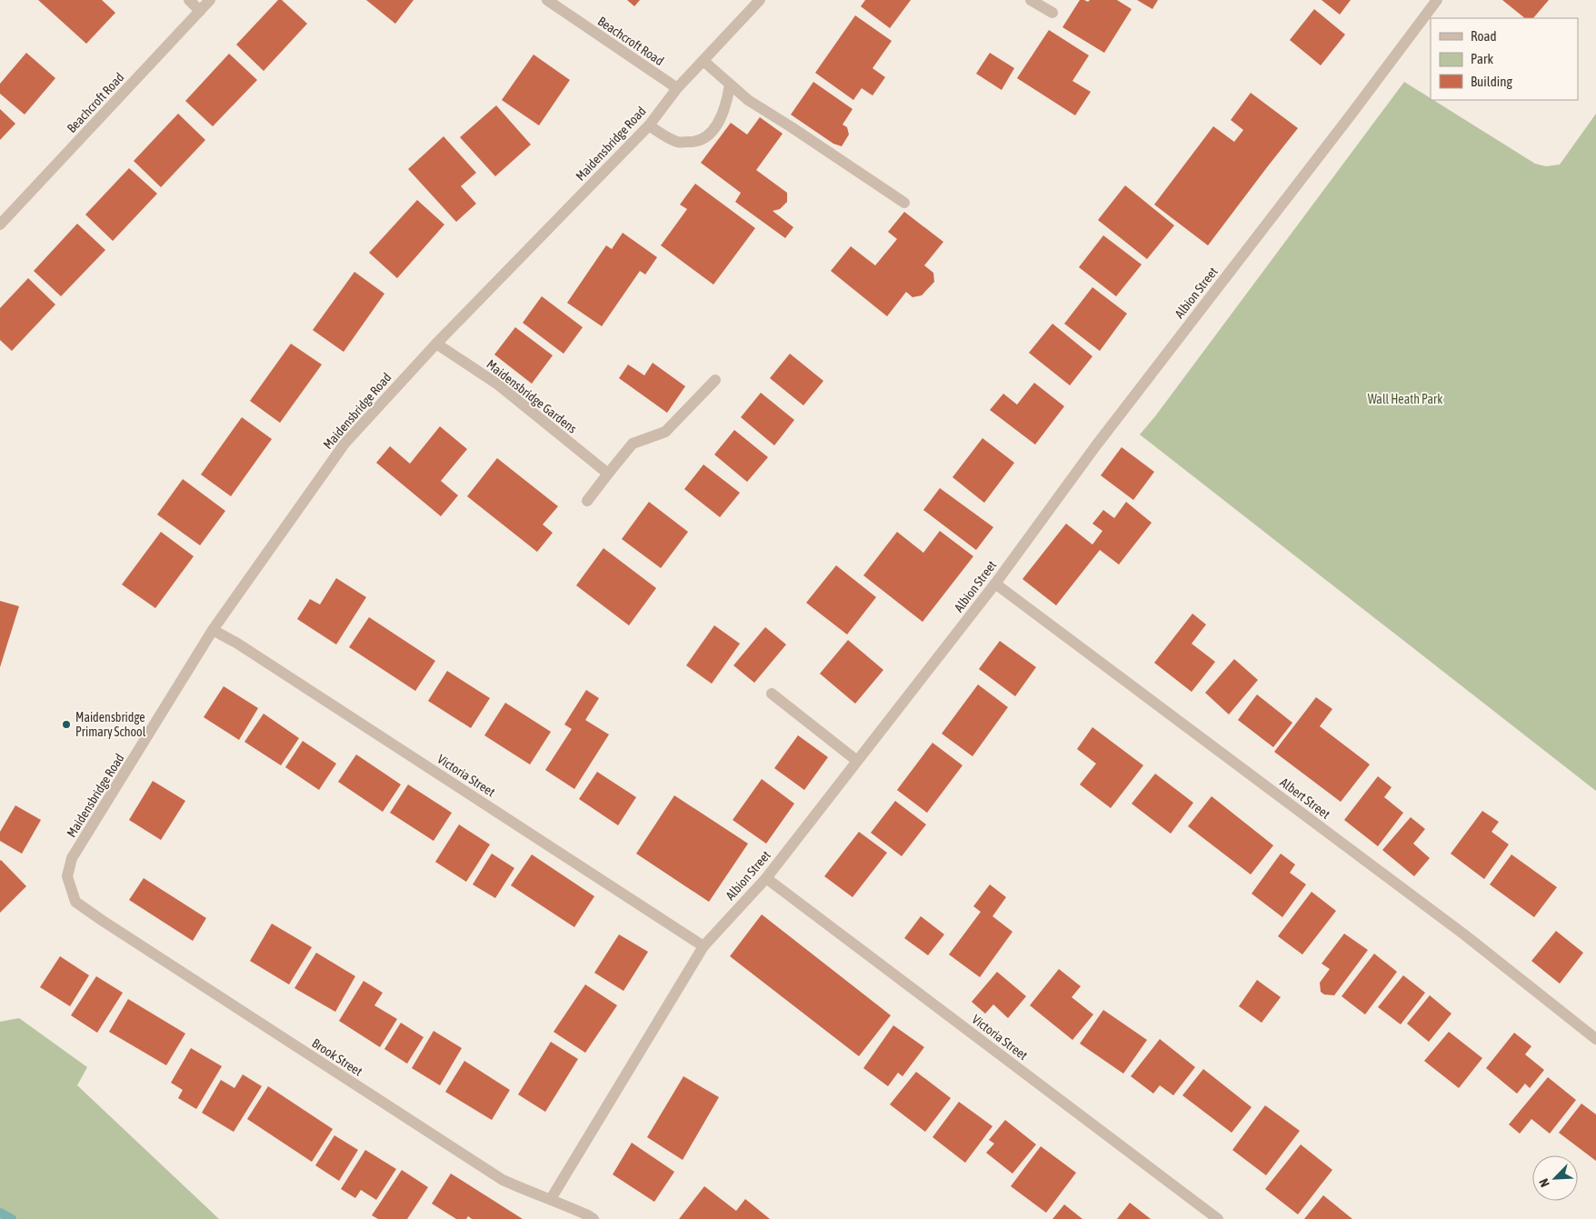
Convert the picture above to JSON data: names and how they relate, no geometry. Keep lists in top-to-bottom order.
{
  "streets": {
    "street": [
      "Beachcroft Road",
      "Maidensbridge Road",
      "Albion Street",
      "Maidensbridge Gardens",
      "Victoria Street",
      "Albert Street",
      "Brook Street"
    ]
  },
  "crossings": [
    ["Beachcroft Road", "Maidensbridge Road"],
    ["Maidensbridge Road", "Maidensbridge Gardens"],
    ["Maidensbridge Road", "Victoria Street"],
    ["Maidensbridge Road", "Brook Street"],
    ["Albion Street", "Victoria Street"],
    ["Albion Street", "Albert Street"],
    ["Albion Street", "Brook Street"]
  ],
  "parks": ["Wall Heath Park"],
  "places": ["Maidensbridge Primary School"],
  "legend": ["Road", "Park", "Building"],
  "north": "bottom left"
}
